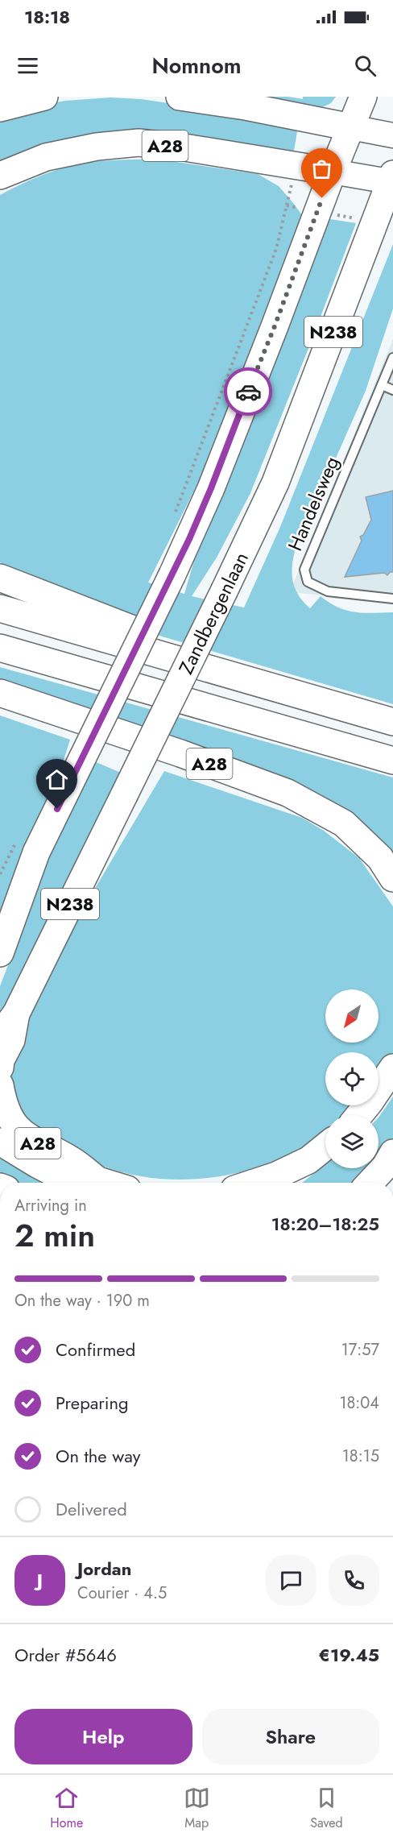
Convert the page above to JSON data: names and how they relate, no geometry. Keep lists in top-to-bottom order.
{
  "streets": {
    "main road": ["A28", "N238", "Zandbergenlaan"],
    "lane": ["Handelsweg"]
  },
  "crossings": [
    ["A28", "N238"]
  ],
  "north": "bottom left",
  "page": {
    "status": "18:18",
    "header": "Nomnom",
    "heading": ["2 min", "Arriving in", "18:20–18:25"],
    "panel": [
      "Jordan",
      "Courier · 4.5",
      "Order #5646",
      "€19.45"
    ],
    "bar": "On the way · 190 m",
    "list": [
      ["Confirmed", "17:57"],
      ["Preparing", "18:04"],
      ["On the way", "18:15"],
      "Delivered"
    ],
    "round": "J",
    "buttons": ["Help", "Share"],
    "tabs": ["Home", "Map", "Saved"]
  }
}
